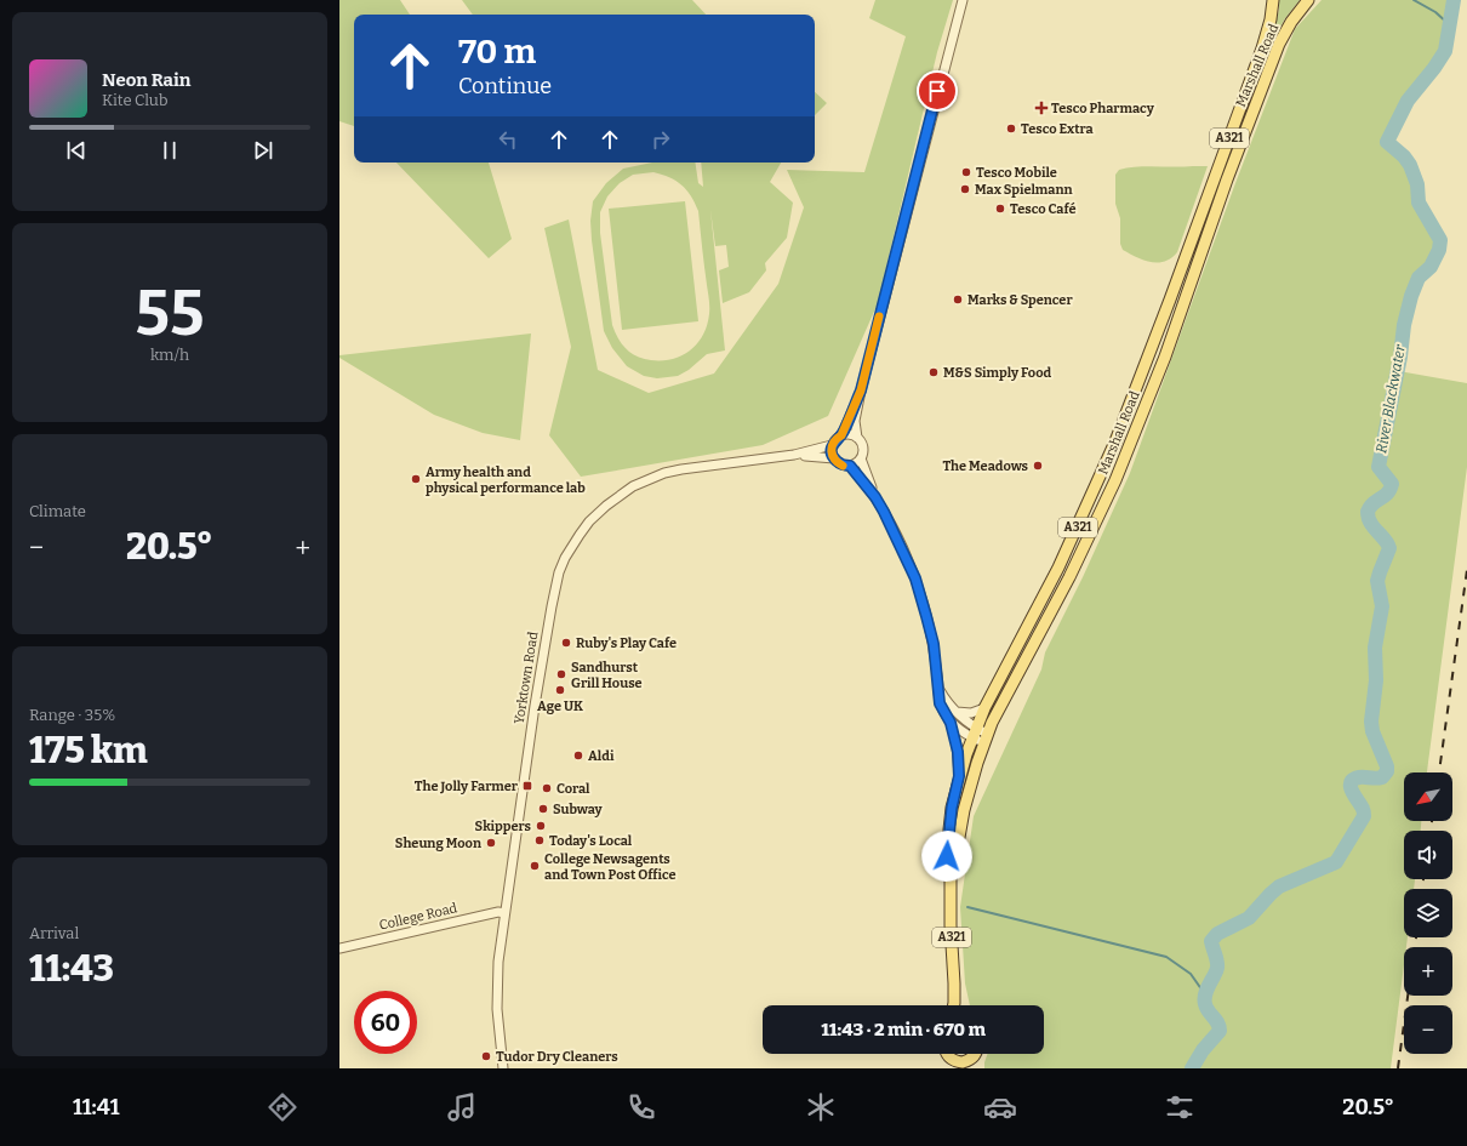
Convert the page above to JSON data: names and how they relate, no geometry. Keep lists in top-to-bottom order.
{
  "streets": {
    "main road": ["Marshall Road", "A321"],
    "street": ["Yorktown Road", "College Road"]
  },
  "crossings": [
    ["Yorktown Road", "College Road"]
  ],
  "water": ["River Blackwater"],
  "places": {
    "health": ["Tesco Pharmacy"],
    "other": [
      "Tesco Extra",
      "Tesco Mobile",
      "Max Spielmann",
      "Tesco Café",
      "Marks & Spencer",
      "M&S Simply Food",
      "The Meadows",
      "Army health and physical performance lab",
      "Ruby's Play Cafe",
      "Sandhurst Grill House",
      "Age UK",
      "Aldi",
      "Coral",
      "Subway",
      "Skippers",
      "Today's Local",
      "Sheung Moon",
      "College Newsagents and Town Post Office",
      "Tudor Dry Cleaners"
    ],
    "transit": ["The Jolly Farmer"]
  },
  "north": "bottom left",
  "page": {
    "turn": ["70 m", "Continue"],
    "song": ["Neon Rain", "Kite Club"],
    "tile": [
      ["55", "km/h"],
      "Climate",
      ["Range · 35%", "175 km"],
      ["Arrival", "11:43"]
    ],
    "heat": ["−", "20.5°", "+"],
    "map_buttons": ["+", "−"],
    "limit": "60",
    "trip": "11:43 · 2 min · 670 m",
    "tabs": ["11:41", "20.5°"]
  }
}
